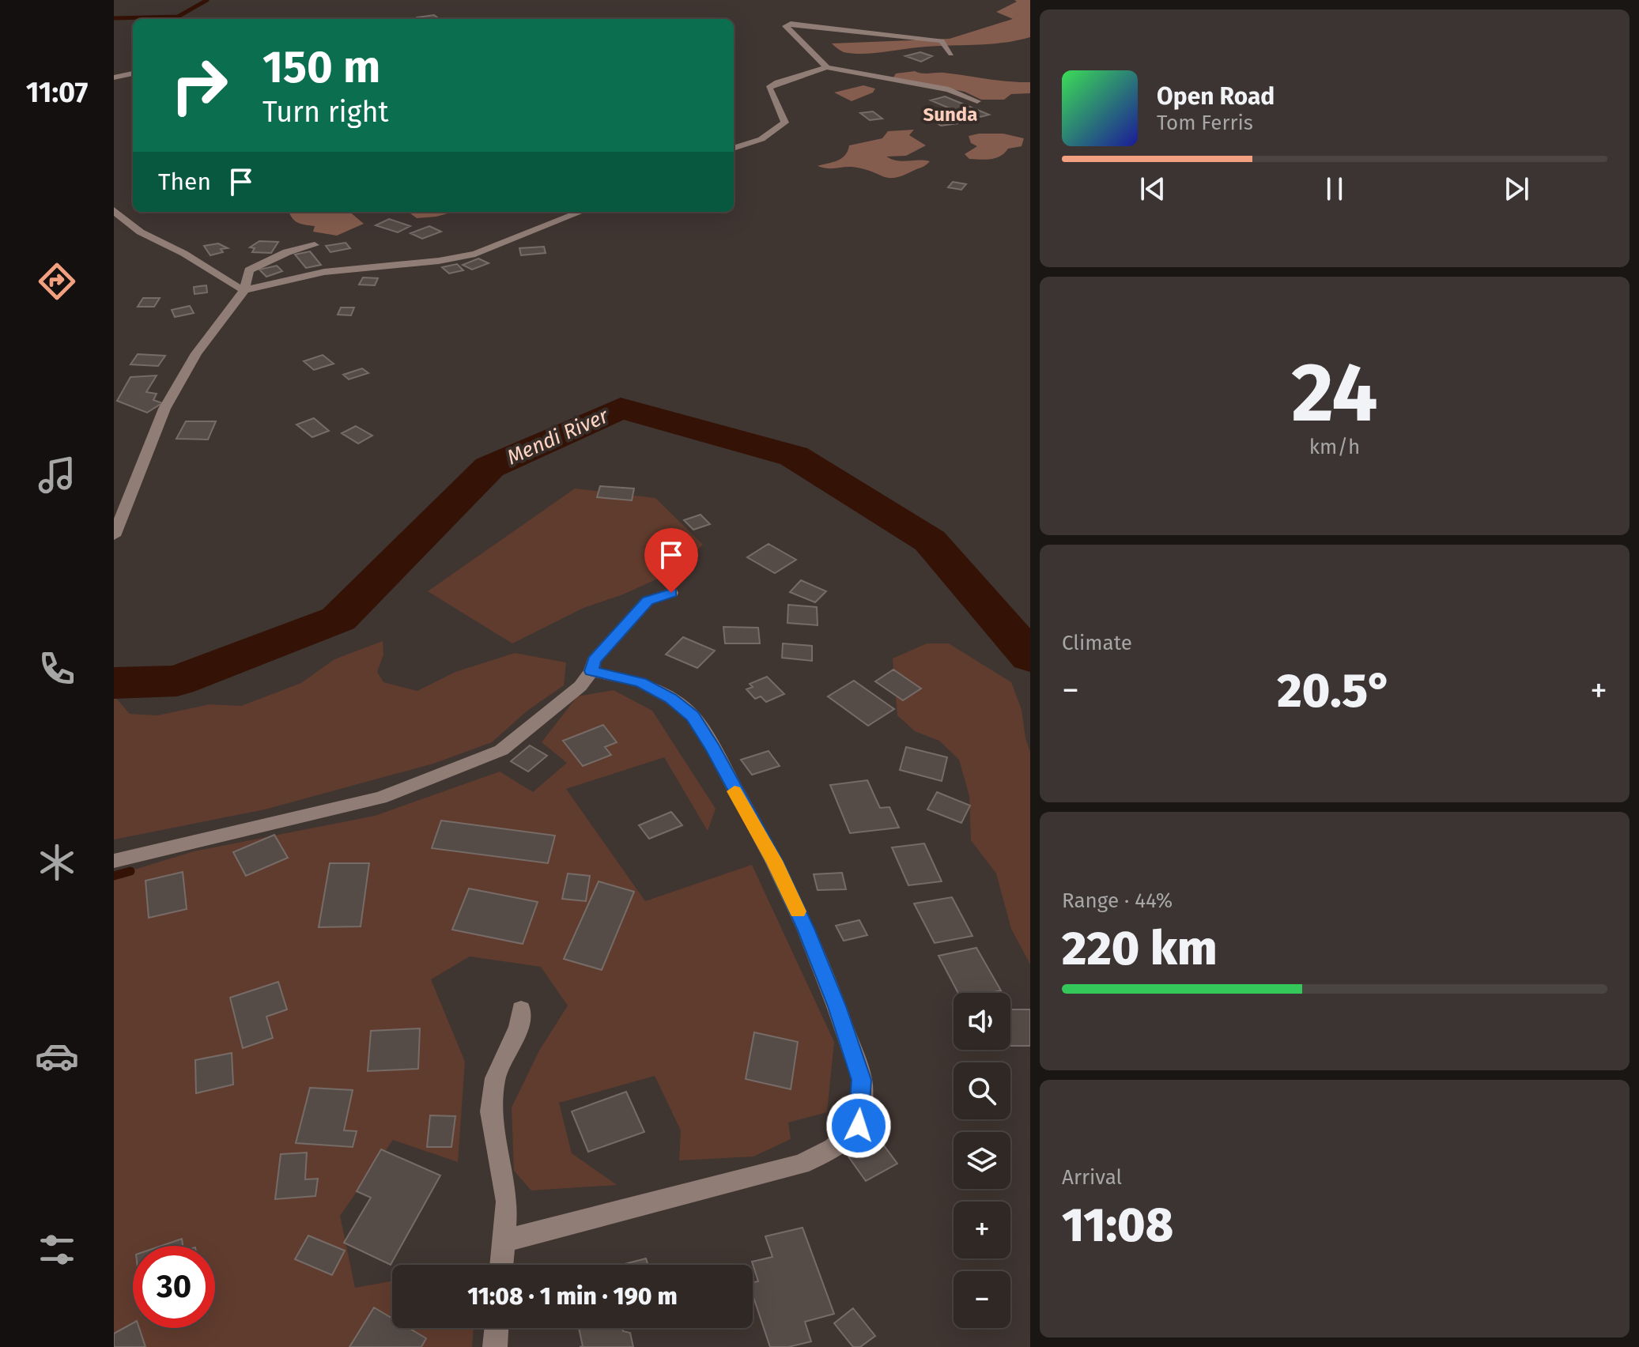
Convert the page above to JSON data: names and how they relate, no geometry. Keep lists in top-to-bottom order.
{
  "districts": ["Sunda"],
  "water": ["Mendi River"],
  "page": {
    "tabs": "11:07",
    "turn": ["150 m", "Turn right"],
    "song": ["Open Road", "Tom Ferris"],
    "then": "Then",
    "tile": [
      ["24", "km/h"],
      "Climate",
      ["Range · 44%", "220 km"],
      ["Arrival", "11:08"]
    ],
    "heat": ["−", "20.5°", "+"],
    "map_buttons": ["+", "−"],
    "limit": "30",
    "trip": "11:08 · 1 min · 190 m"
  }
}
